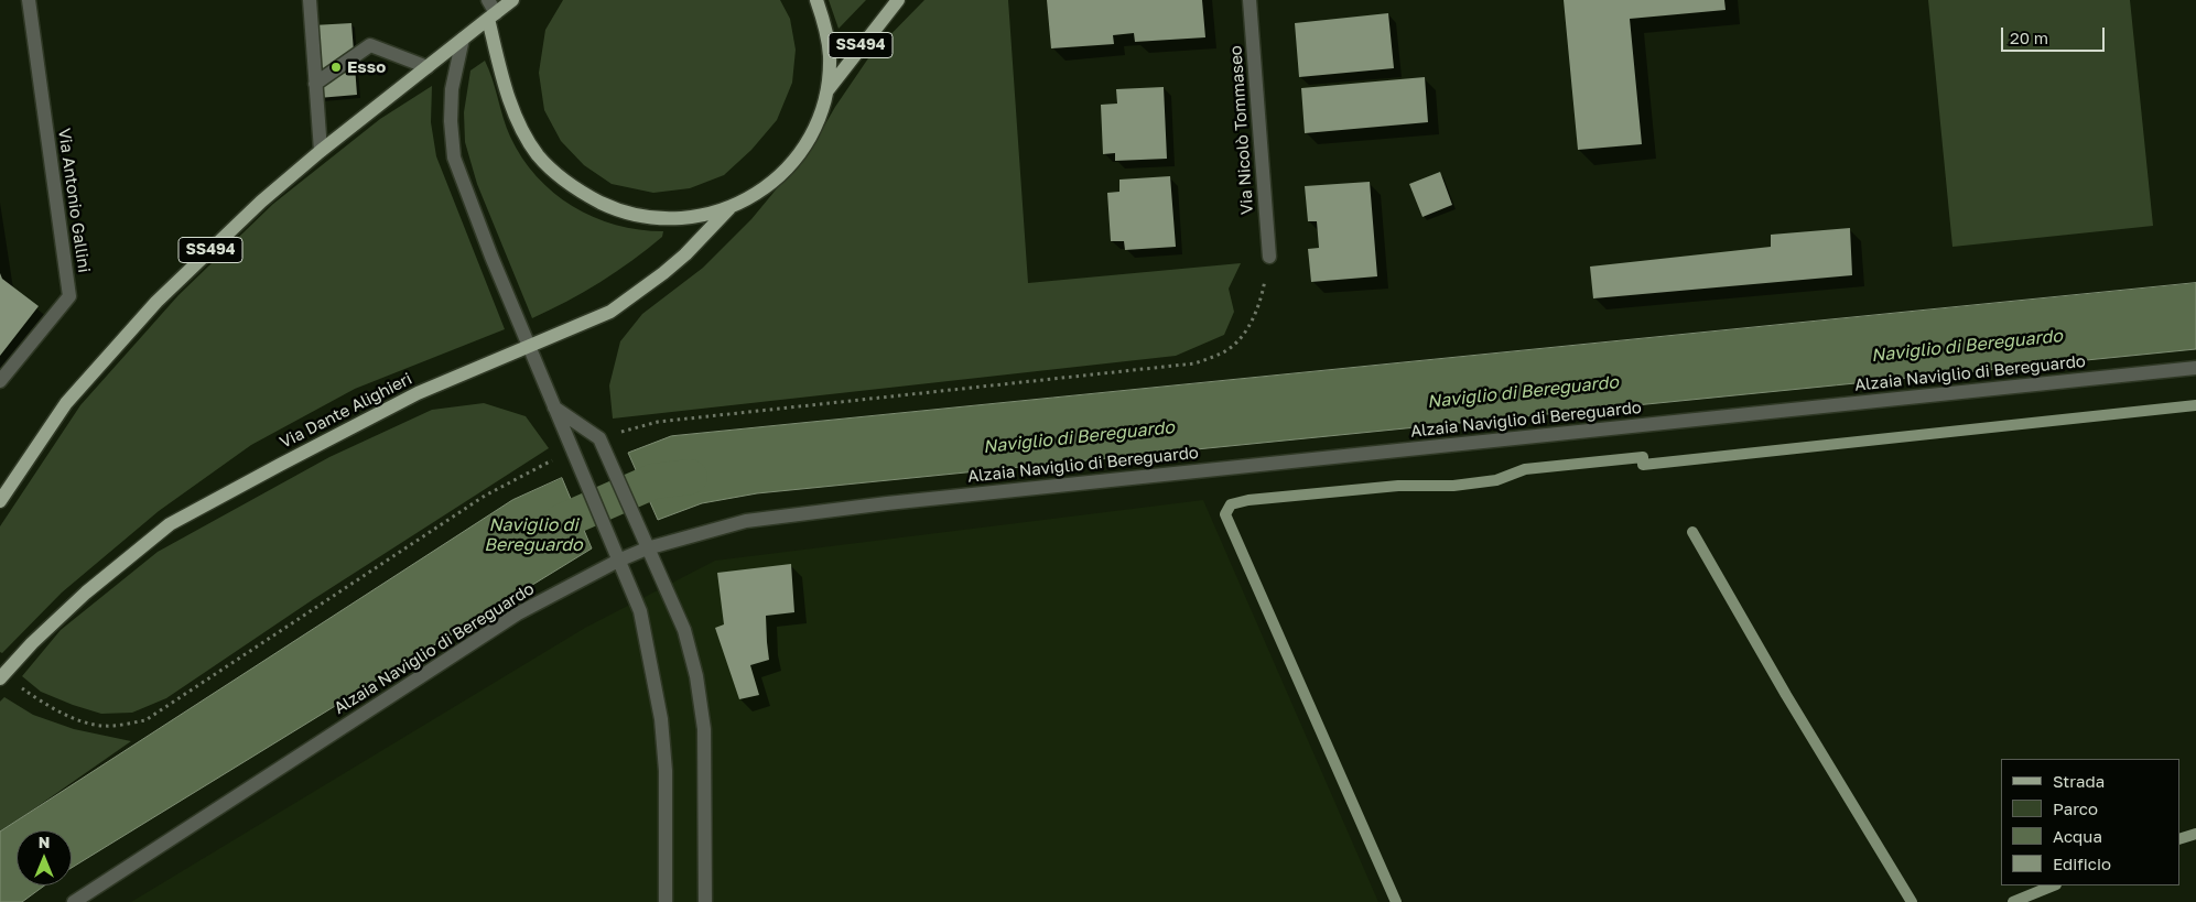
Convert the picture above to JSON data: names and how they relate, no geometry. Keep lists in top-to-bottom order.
{
  "streets": {
    "main road": ["SS494", "Via Dante Alighieri"],
    "street": ["Via Nicolò Tommaseo", "Via Antonio Gallini", "Alzaia Naviglio di Bereguardo"]
  },
  "crossings": [
    ["SS494", "Via Dante Alighieri"]
  ],
  "water": ["Naviglio di Bereguardo"],
  "places": ["Esso"],
  "legend": [
    "Strada",
    "Parco",
    "Acqua",
    "Edificio"
  ],
  "scale_bar": "20 m",
  "north": "top"
}
